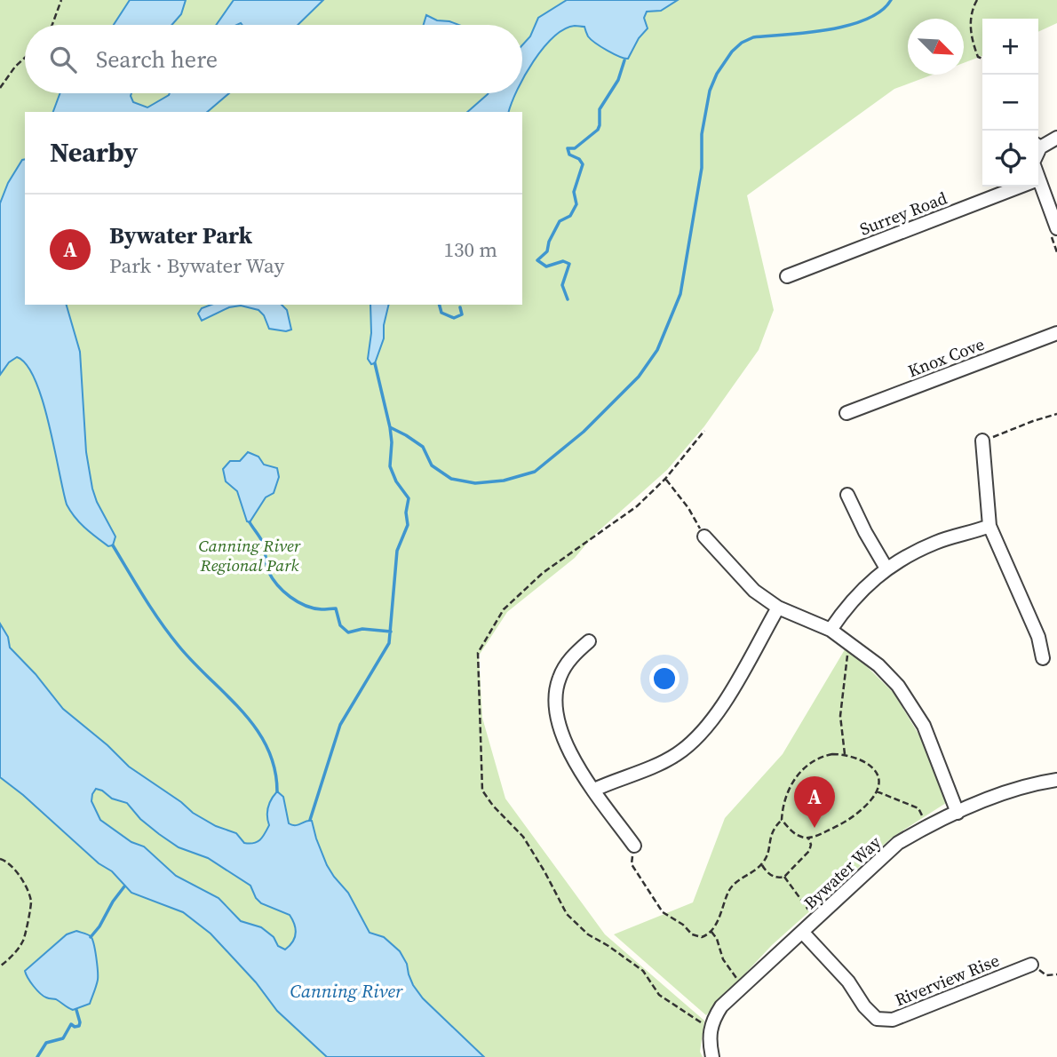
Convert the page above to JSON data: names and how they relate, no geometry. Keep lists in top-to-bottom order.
{
  "streets": {
    "street": [
      "Surrey Road",
      "Knox Cove",
      "Bywater Way",
      "Riverview Rise"
    ]
  },
  "crossings": [
    ["Bywater Way", "Riverview Rise"]
  ],
  "water": ["Canning River"],
  "parks": ["Canning River Regional Park"],
  "north": "bottom right",
  "page": {
    "map_buttons": ["+", "−"],
    "search": "Search here",
    "heading": "Nearby",
    "list": [
      {
        "mark": "A",
        "name": "Bywater Park",
        "note": "Park · Bywater Way",
        "value": "130 m"
      }
    ],
    "pins": "A"
  }
}
